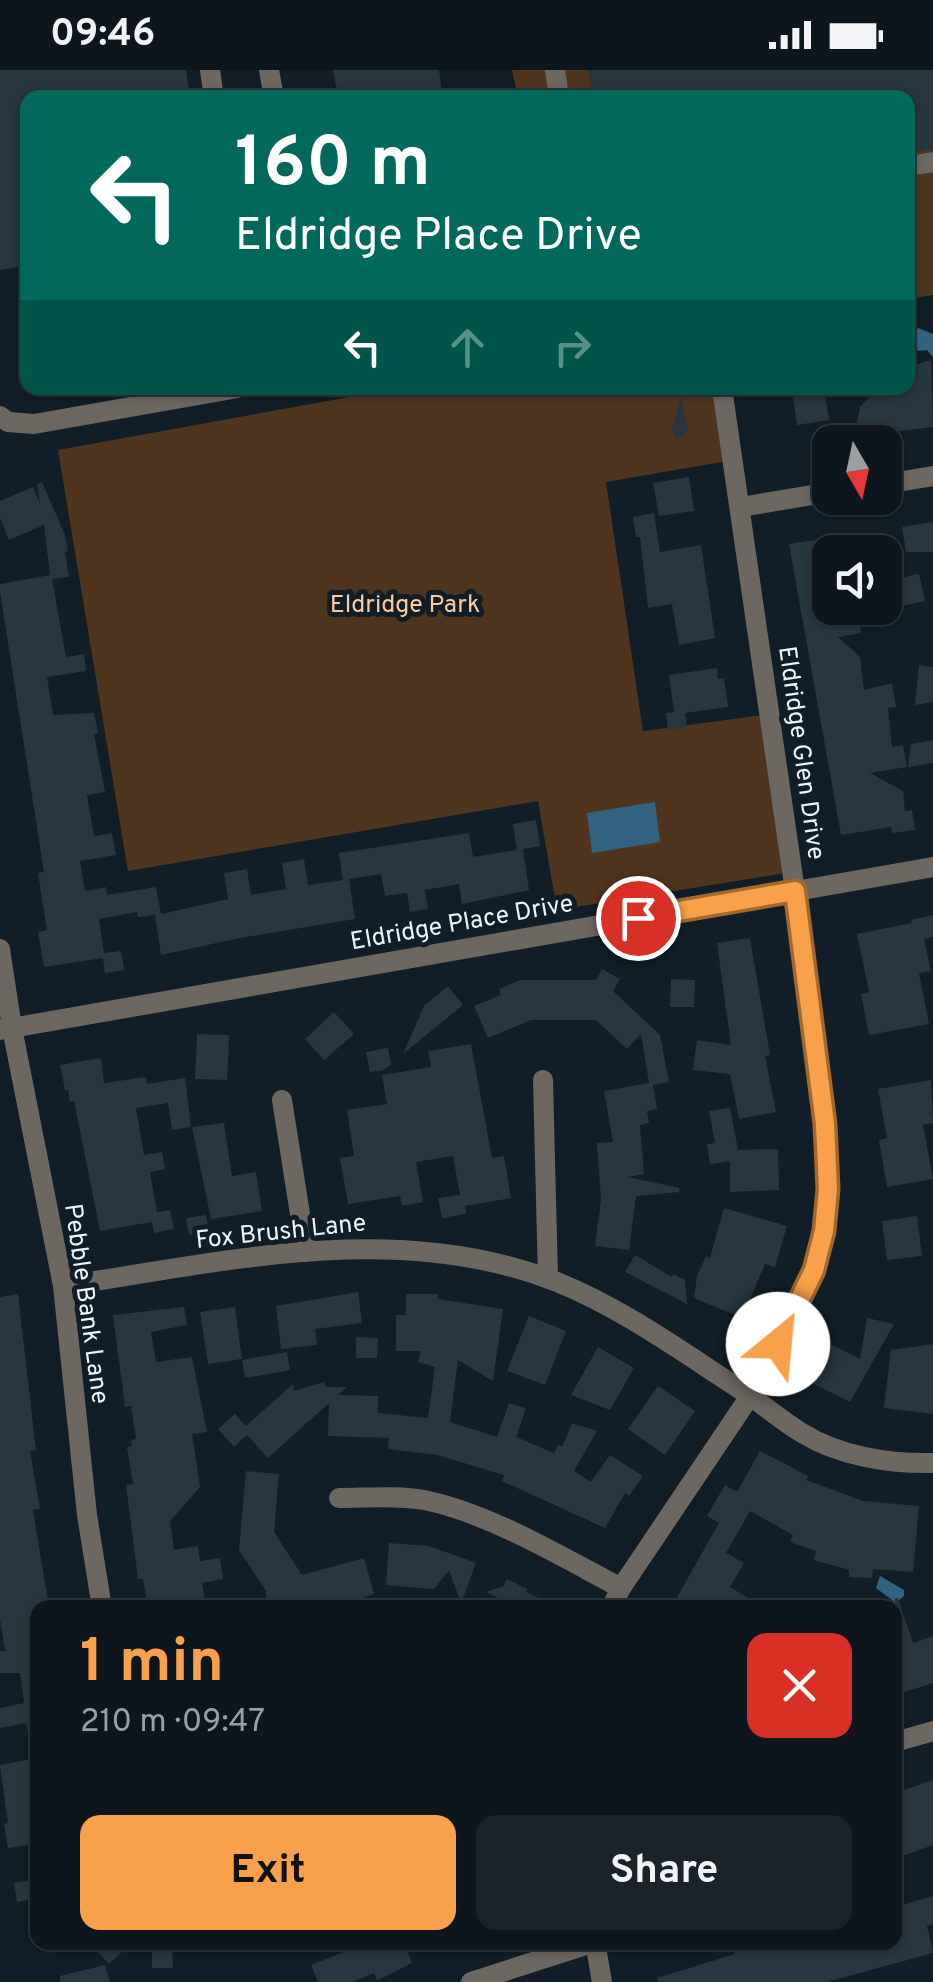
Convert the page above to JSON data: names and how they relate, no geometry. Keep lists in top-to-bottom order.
{
  "streets": {
    "street": [
      "Eldridge Glen Drive",
      "Eldridge Place Drive",
      "Fox Brush Lane",
      "Pebble Bank Lane"
    ]
  },
  "crossings": [
    ["Eldridge Glen Drive", "Eldridge Place Drive"],
    ["Eldridge Glen Drive", "Fox Brush Lane"],
    ["Eldridge Place Drive", "Pebble Bank Lane"],
    ["Fox Brush Lane", "Pebble Bank Lane"]
  ],
  "parks": ["Eldridge Park"],
  "north": "bottom",
  "page": {
    "status": "09:46",
    "turn": ["160 m", "Eldridge Place Drive"],
    "heading": ["1 min", "210 m · 09:47"],
    "buttons": ["Exit", "Share"]
  }
}
